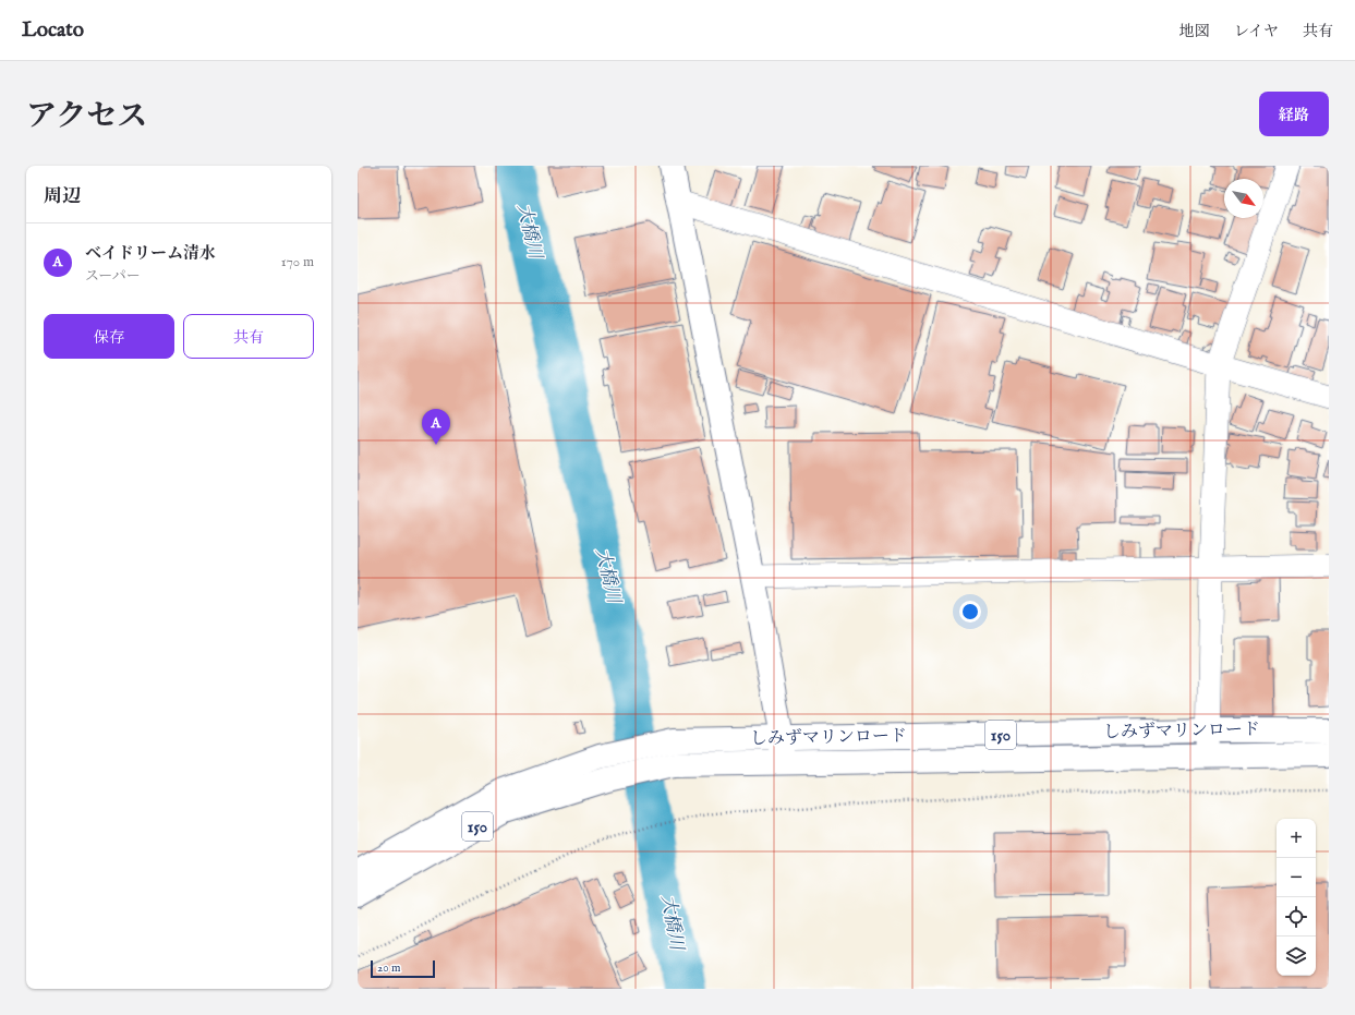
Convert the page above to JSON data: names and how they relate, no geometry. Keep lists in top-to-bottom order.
{
  "streets": {
    "main road": ["しみずマリンロード", "150"]
  },
  "water": ["大橋川"],
  "scale_bar": "20 m",
  "north": "bottom right",
  "page": {
    "header": "Locato",
    "nav": ["地図", "レイヤ", "共有"],
    "title": "アクセス",
    "buttons": [
      "経路",
      ["保存", "共有"]
    ],
    "heading": "周辺",
    "list": [
      {
        "mark": "A",
        "name": "ベイドリーム清水",
        "note": "スーパー",
        "value": "170 m"
      }
    ],
    "pins": "A",
    "map_buttons": ["+", "−"],
    "scale": "20 m"
  }
}
